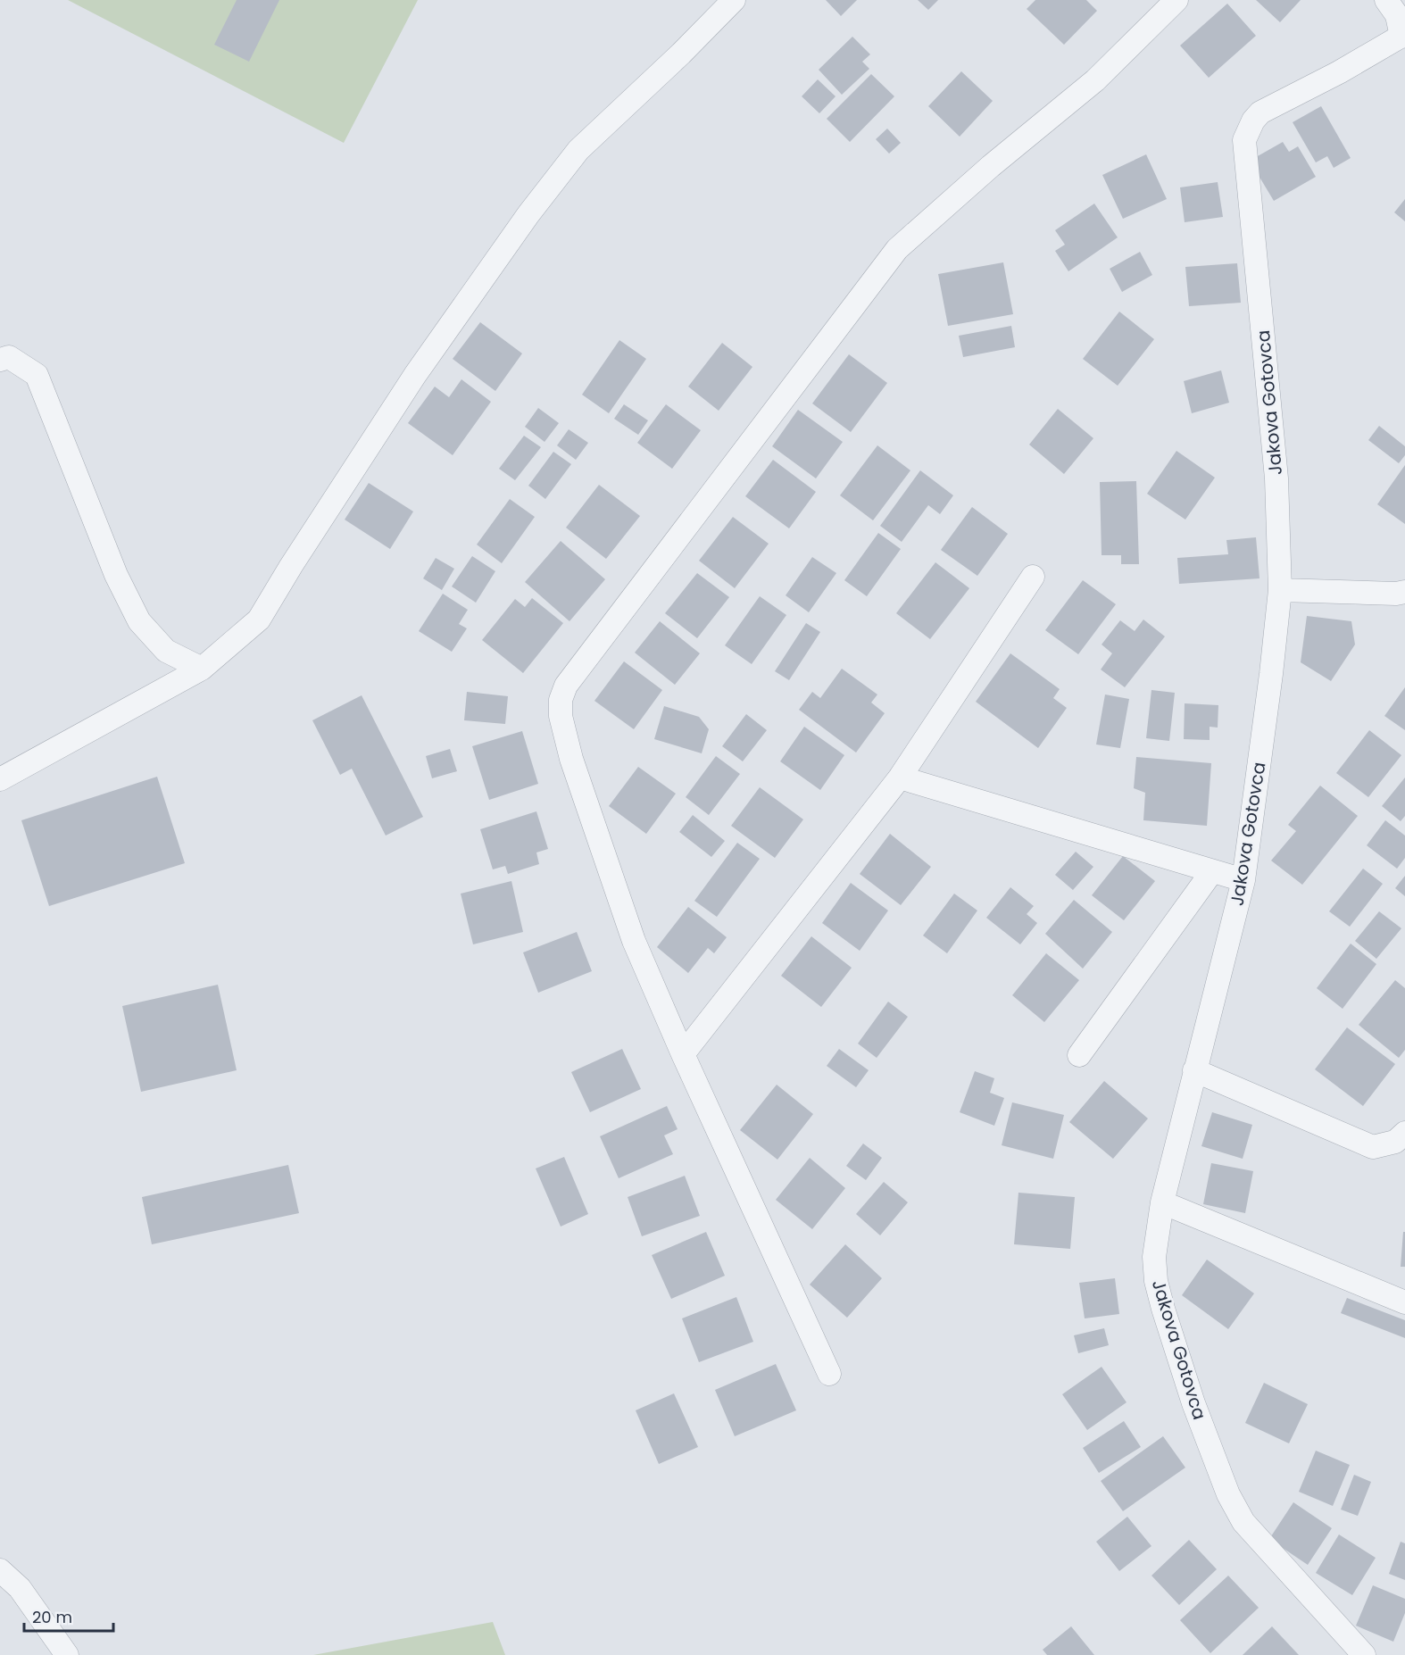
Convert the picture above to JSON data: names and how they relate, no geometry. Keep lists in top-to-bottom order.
{
  "streets": {
    "street": ["Jakova Gotovca"]
  },
  "scale_bar": "20 m"
}
